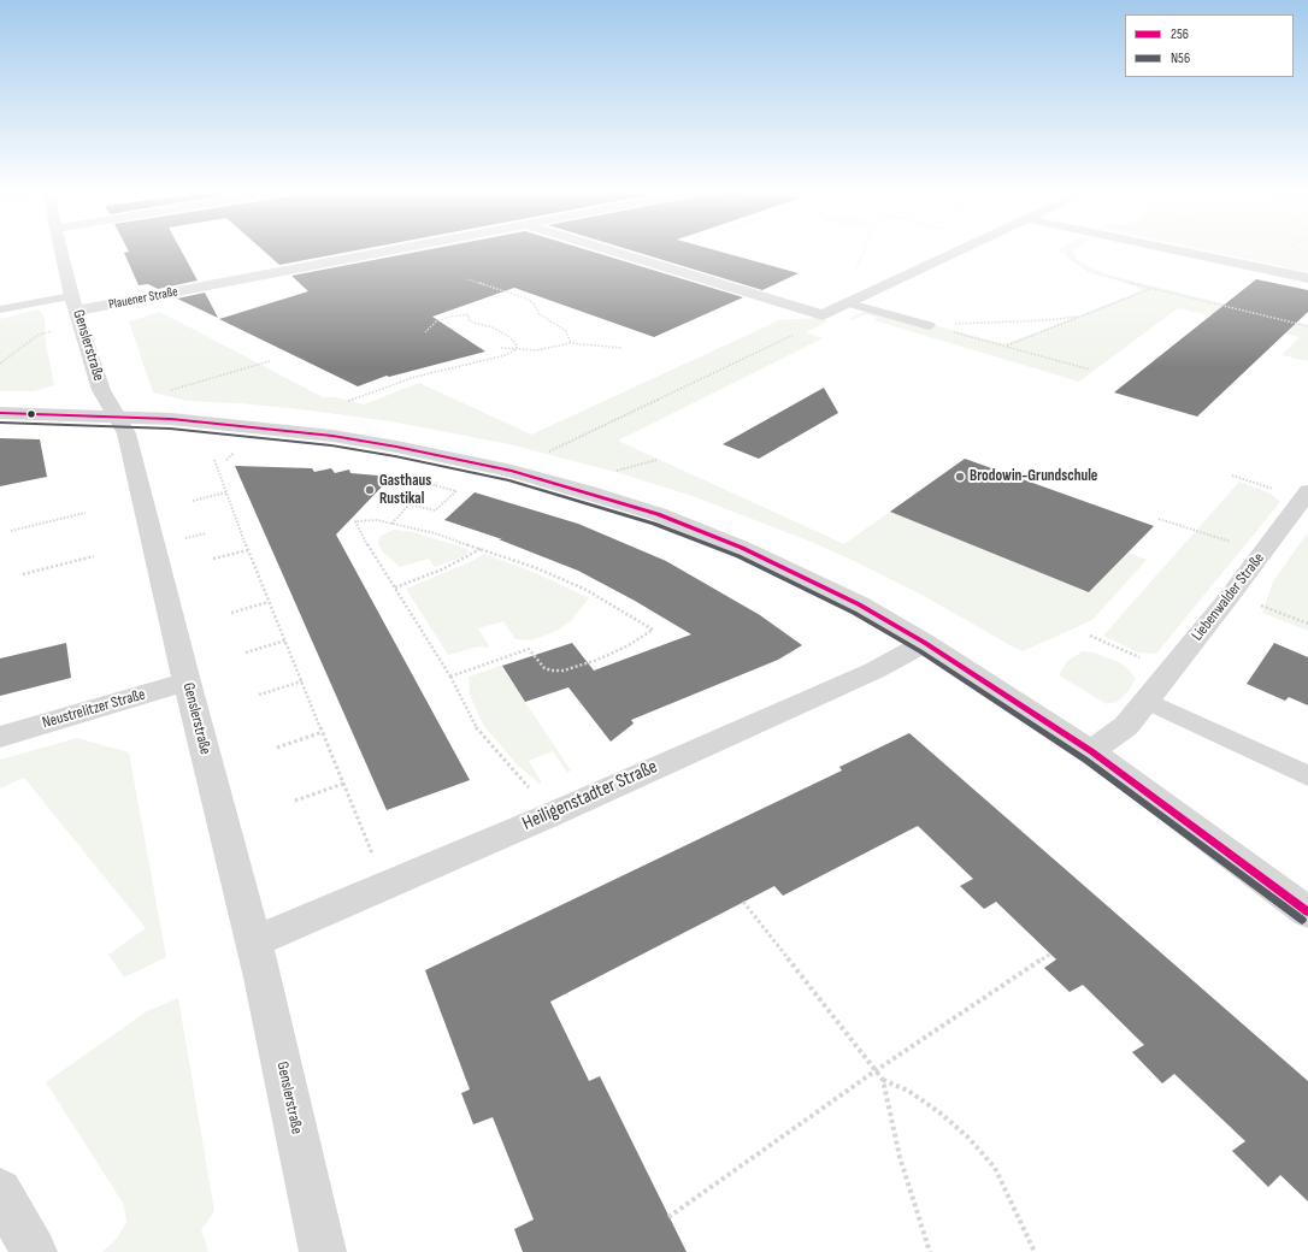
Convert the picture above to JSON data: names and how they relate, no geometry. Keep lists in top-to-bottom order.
{
  "streets": {
    "street": [
      "Plauener Straße",
      "Genslerstraße",
      "Liebenwalder Straße",
      "Neustrelitzer Straße",
      "Heiligenstadter Straße"
    ]
  },
  "crossings": [
    ["Plauener Straße", "Genslerstraße"],
    ["Genslerstraße", "Neustrelitzer Straße"],
    ["Genslerstraße", "Heiligenstadter Straße"]
  ],
  "places": ["Brodowin-Grundschule", "Gasthaus Rustikal"],
  "lines": ["transit line 256", "transit line N56"],
  "legend": ["256", "N56"]
}
